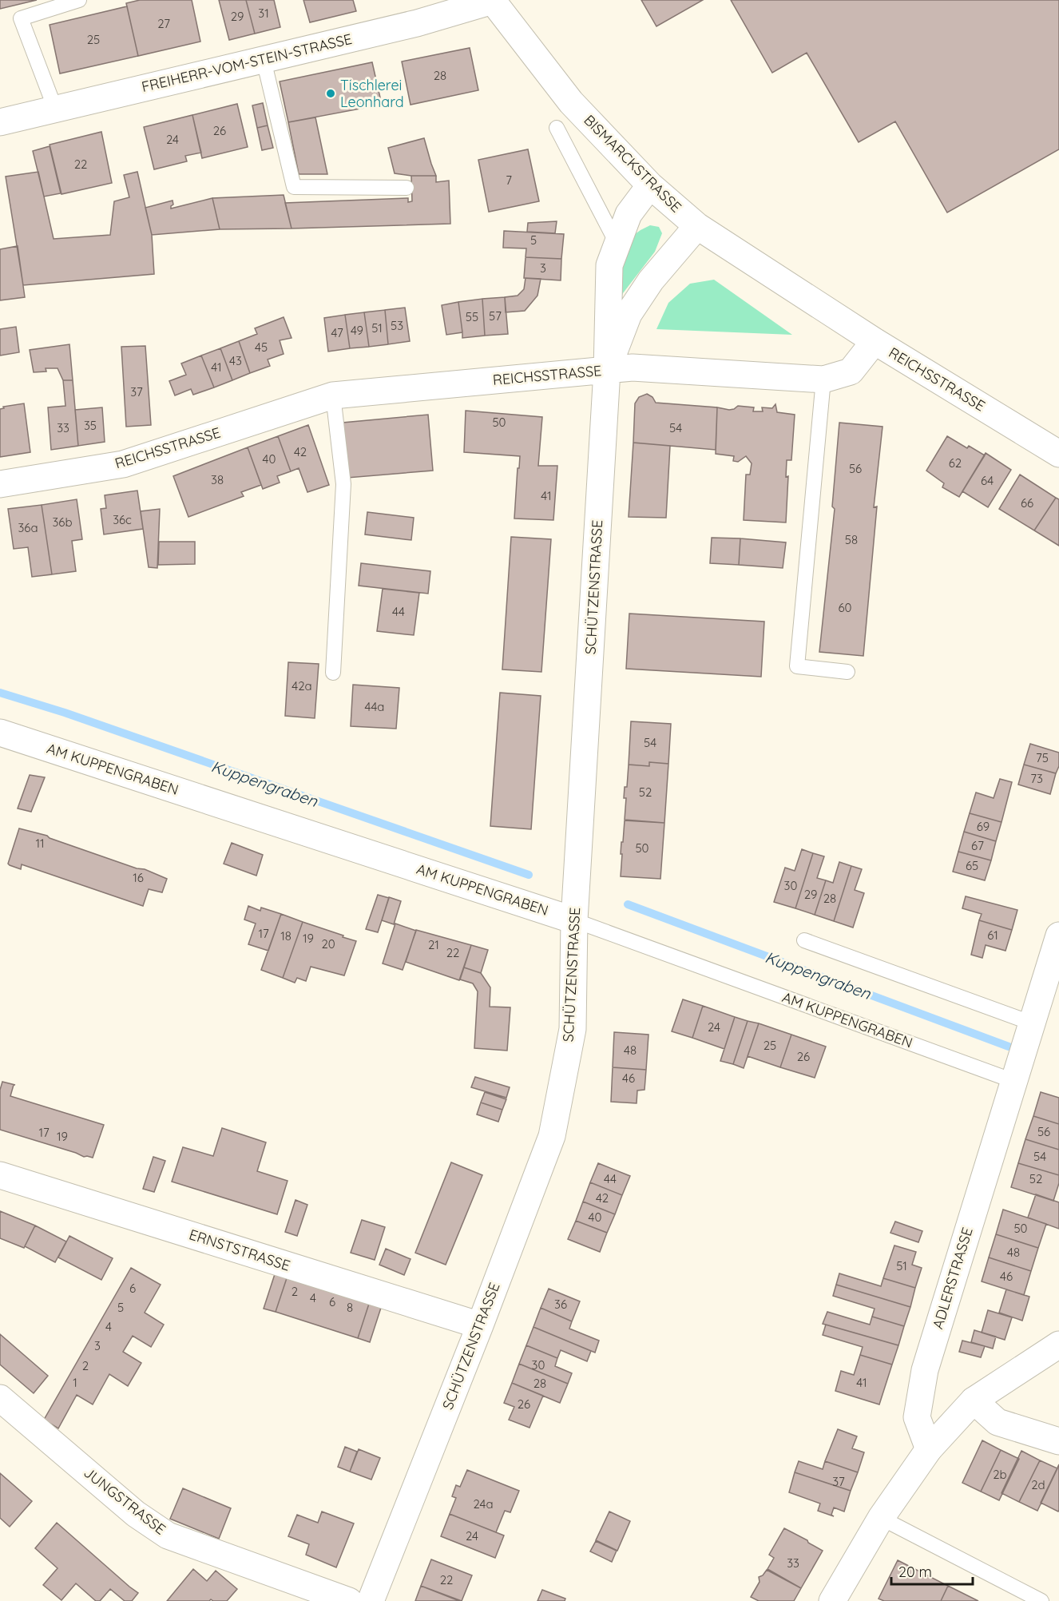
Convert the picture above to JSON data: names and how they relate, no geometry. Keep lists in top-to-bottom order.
{
  "streets": {
    "street": [
      "FREIHERR-VOM-STEIN-STRASSE",
      "BISMARCKSTRASSE",
      "REICHSSTRASSE",
      "SCHÜTZENSTRASSE",
      "AM KUPPENGRABEN",
      "ERNSTSTRASSE",
      "ADLERSTRASSE",
      "JUNGSTRASSE"
    ]
  },
  "crossings": [
    ["FREIHERR-VOM-STEIN-STRASSE", "BISMARCKSTRASSE"],
    ["BISMARCKSTRASSE", "REICHSSTRASSE"],
    ["BISMARCKSTRASSE", "SCHÜTZENSTRASSE"],
    ["REICHSSTRASSE", "SCHÜTZENSTRASSE"],
    ["SCHÜTZENSTRASSE", "AM KUPPENGRABEN"],
    ["SCHÜTZENSTRASSE", "ERNSTSTRASSE"],
    ["AM KUPPENGRABEN", "ADLERSTRASSE"]
  ],
  "water": ["Kuppengraben"],
  "places": ["Tischlerei Leonhard"],
  "house_numbers": [
    "31",
    "29",
    "27",
    "25",
    "28",
    "26",
    "24",
    "22",
    "7",
    "5",
    "3",
    "57",
    "55",
    "53",
    "51",
    "49",
    "47",
    "45",
    "43",
    "41",
    "37",
    "50",
    "35",
    "33",
    "54",
    "42",
    "40",
    "62",
    "56",
    "38",
    "64",
    "41",
    "66",
    "36c",
    "36b",
    "36a",
    "58",
    "60",
    "44",
    "42a",
    "44a",
    "54",
    "75",
    "73",
    "52",
    "69",
    "11",
    "67",
    "50",
    "65",
    "16",
    "30",
    "29",
    "28",
    "17",
    "61",
    "18",
    "19",
    "20",
    "21",
    "22",
    "24",
    "25",
    "48",
    "26",
    "46",
    "56",
    "17",
    "19",
    "54",
    "44",
    "52",
    "42",
    "40",
    "50",
    "48",
    "51",
    "46",
    "6",
    "2",
    "4",
    "6",
    "36",
    "5",
    "8",
    "4",
    "3",
    "30",
    "2",
    "1",
    "41",
    "28",
    "26",
    "2b",
    "37",
    "2d",
    "24a",
    "24",
    "33",
    "22"
  ],
  "scale_bar": "20 m"
}
